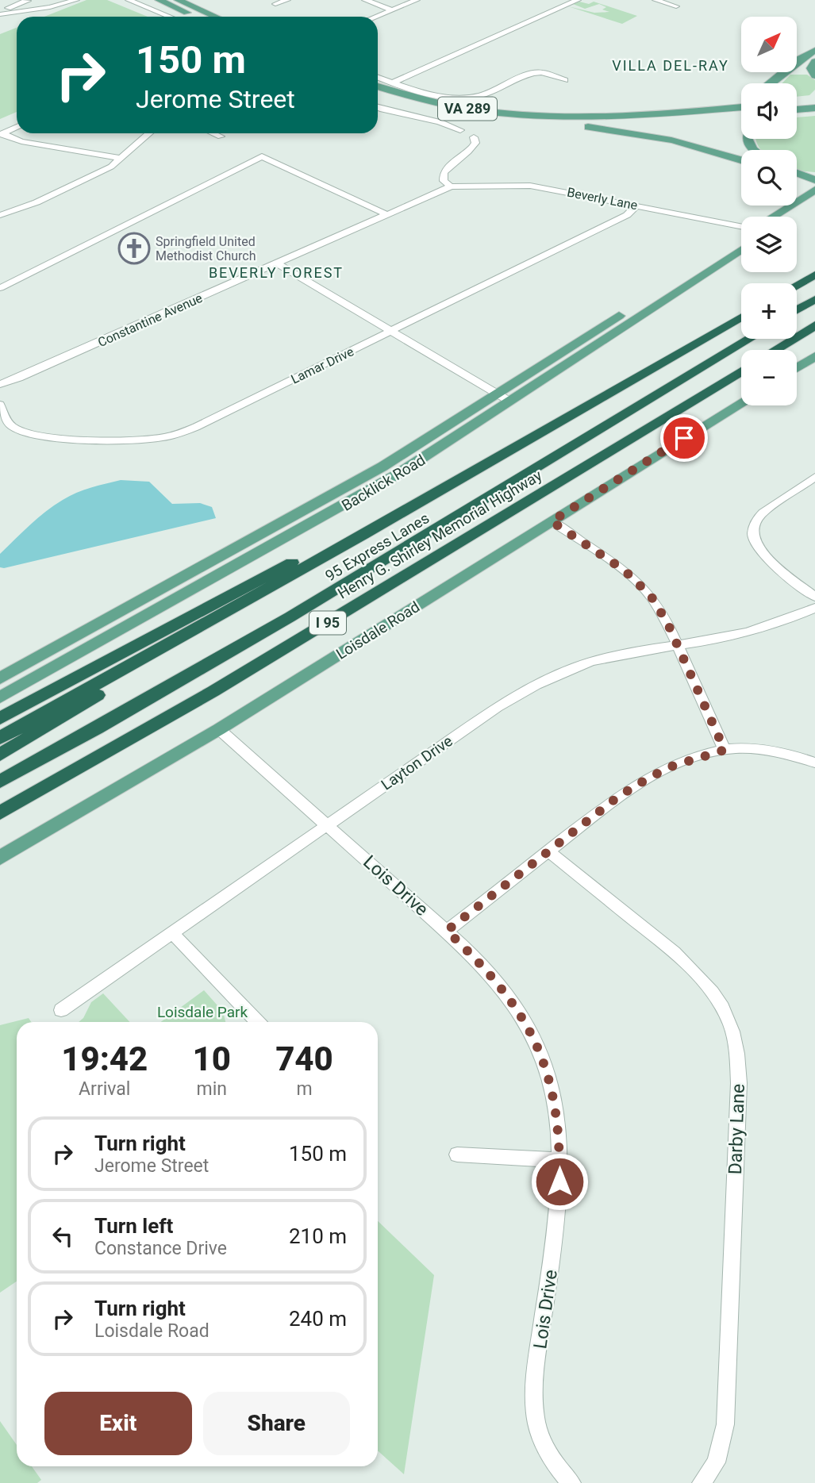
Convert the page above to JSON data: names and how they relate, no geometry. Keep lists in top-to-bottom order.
{
  "streets": {
    "highway": ["Henry G. Shirley Memorial Highway", "95 Express Lanes", "I 95"],
    "main road": ["VA 289", "Backlick Road", "Loisdale Road"],
    "street": [
      "Beverly Lane",
      "Constantine Avenue",
      "Lamar Drive",
      "Layton Drive",
      "Lois Drive",
      "Darby Lane"
    ]
  },
  "crossings": [
    ["Beverly Lane", "Constantine Avenue"],
    ["Beverly Lane", "Lamar Drive"],
    ["Loisdale Road", "Lois Drive"],
    ["Layton Drive", "Lois Drive"]
  ],
  "districts": ["VILLA DEL-RAY", "BEVERLY FOREST"],
  "parks": ["Loisdale Park"],
  "places": {
    "church": ["Springfield United Methodist Church"]
  },
  "north": "top right",
  "page": {
    "map_buttons": ["+", "−"],
    "turn": ["150 m", "Jerome Street"],
    "eta": [
      "19:42",
      "Arrival",
      "10",
      "min",
      "740",
      "m"
    ],
    "list": [
      {
        "name": "Turn right",
        "note": "Jerome Street",
        "value": "150 m"
      },
      {
        "name": "Turn left",
        "note": "Constance Drive",
        "value": "210 m"
      },
      {
        "name": "Turn right",
        "note": "Loisdale Road",
        "value": "240 m"
      }
    ],
    "buttons": ["Exit", "Share"]
  }
}
